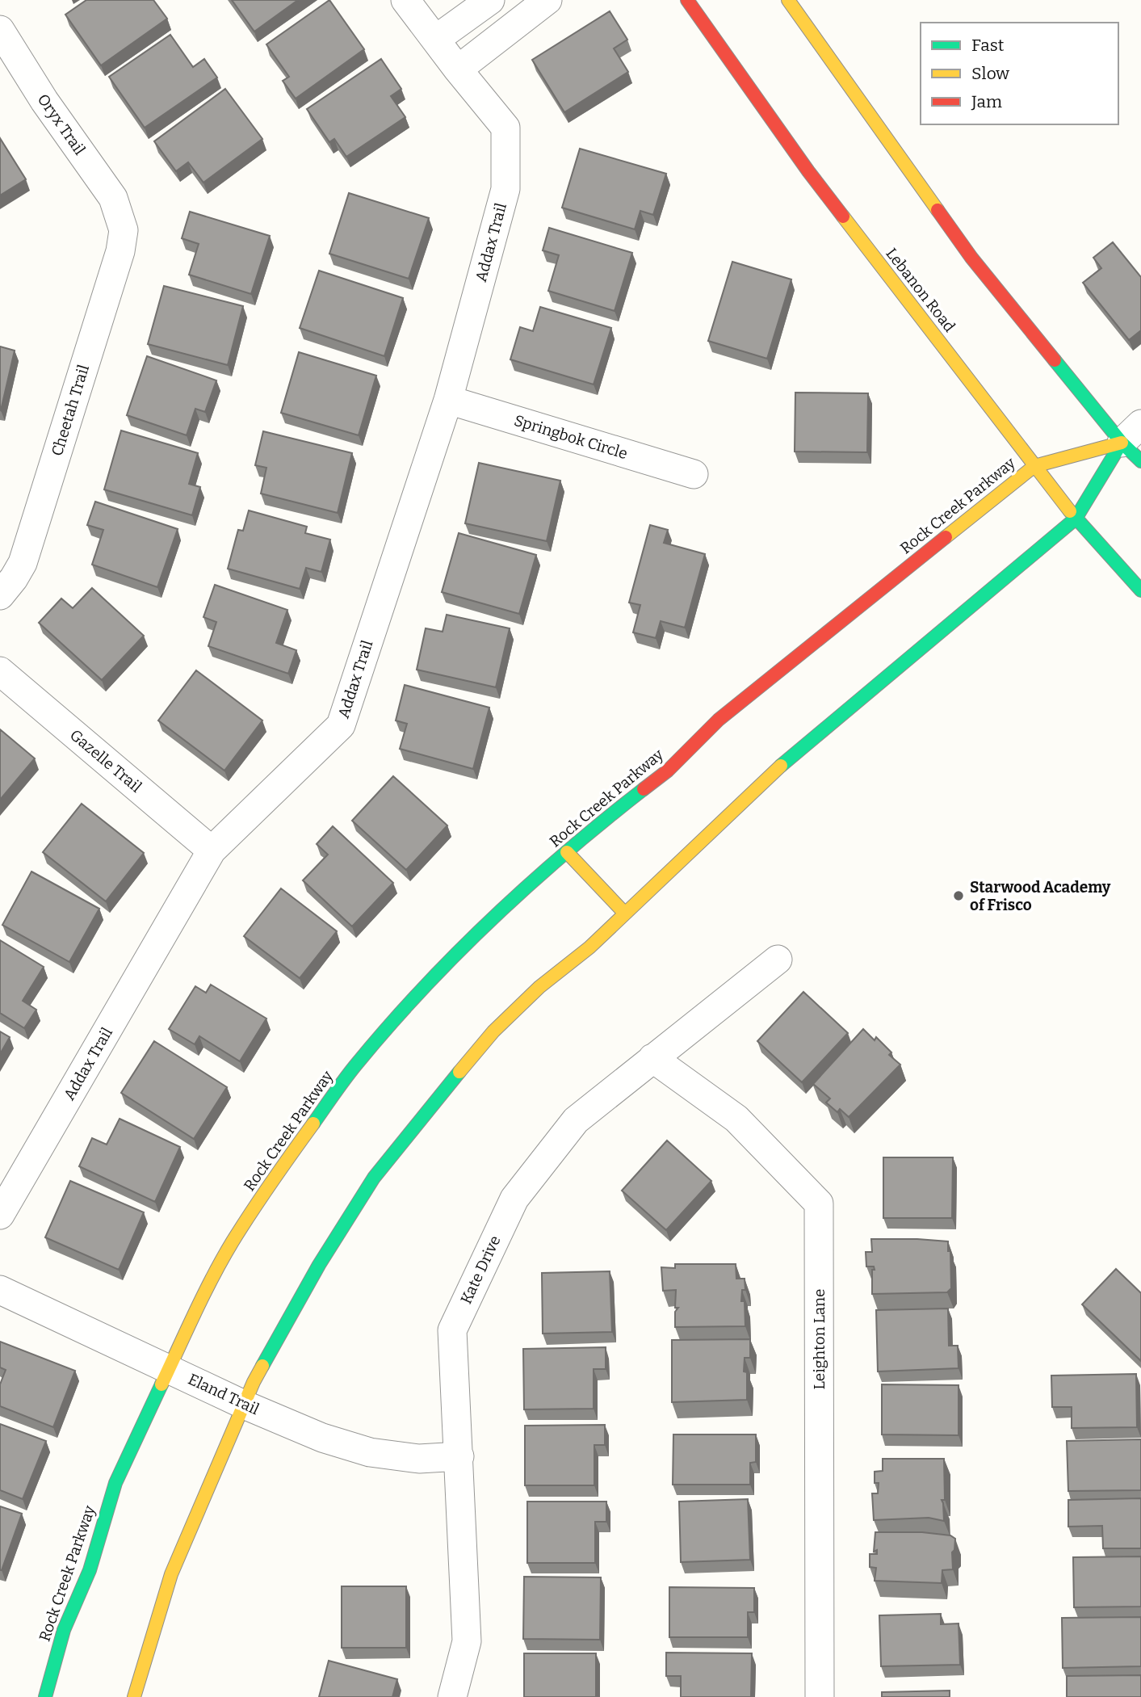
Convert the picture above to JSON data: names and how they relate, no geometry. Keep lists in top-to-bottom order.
{
  "streets": {
    "street": [
      "Oryx Trail",
      "Addax Trail",
      "Lebanon Road",
      "Cheetah Trail",
      "Springbok Circle",
      "Rock Creek Parkway",
      "Gazelle Trail",
      "Kate Drive",
      "Leighton Lane",
      "Eland Trail"
    ]
  },
  "crossings": [
    ["Oryx Trail", "Cheetah Trail"],
    ["Addax Trail", "Springbok Circle"],
    ["Addax Trail", "Gazelle Trail"],
    ["Lebanon Road", "Rock Creek Parkway"],
    ["Rock Creek Parkway", "Eland Trail"],
    ["Kate Drive", "Leighton Lane"],
    ["Kate Drive", "Eland Trail"]
  ],
  "places": ["Starwood Academy of Frisco"],
  "legend": ["Fast", "Slow", "Jam"]
}
